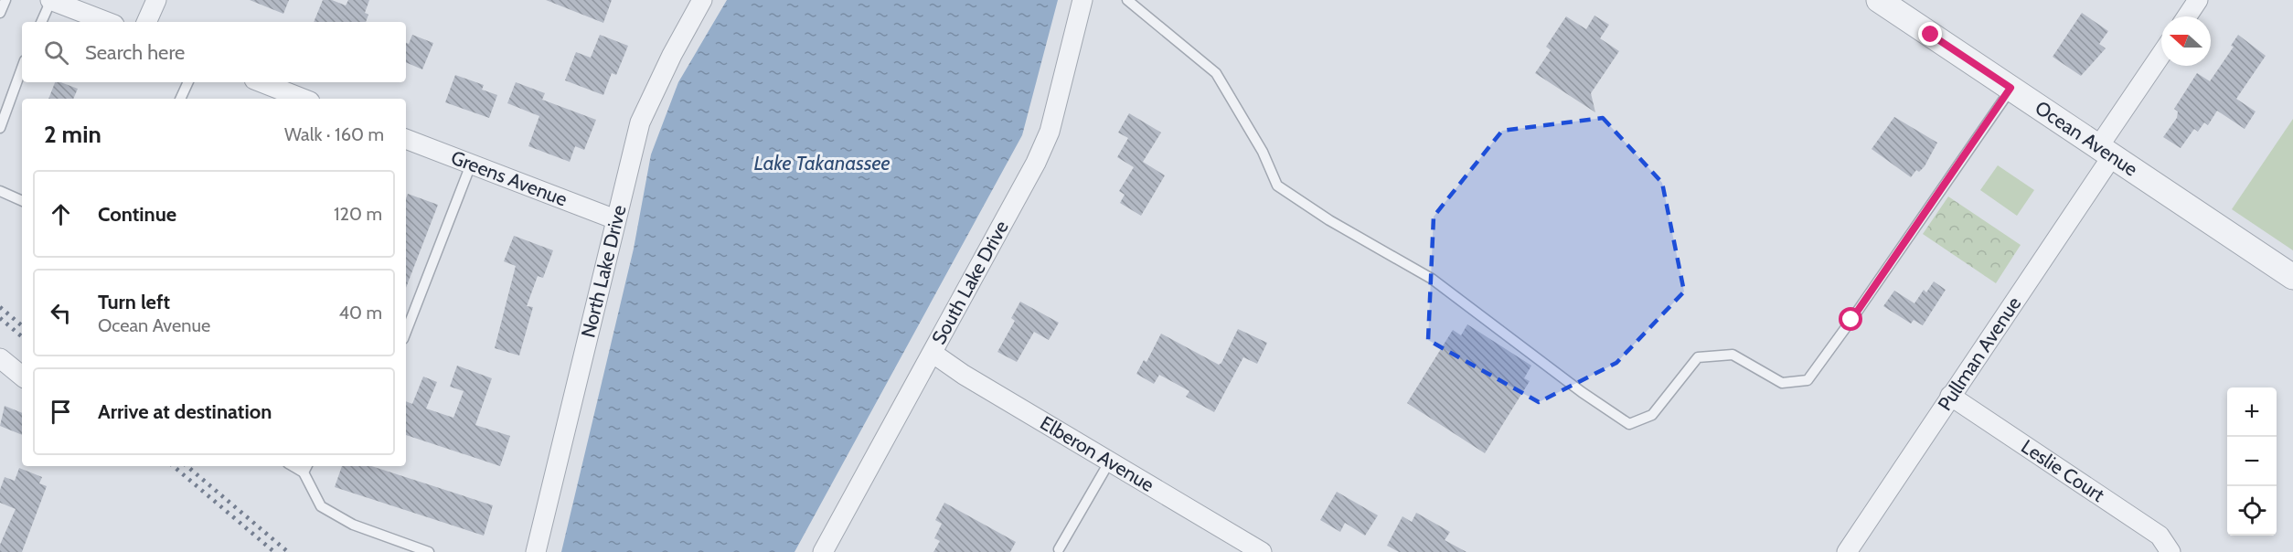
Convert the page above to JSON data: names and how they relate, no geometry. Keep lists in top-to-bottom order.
{
  "streets": {
    "street": [
      "Ocean Avenue",
      "Greens Avenue",
      "North Lake Drive",
      "South Lake Drive",
      "Pullman Avenue",
      "Elberon Avenue",
      "Leslie Court"
    ]
  },
  "crossings": [
    ["Ocean Avenue", "Pullman Avenue"],
    ["Greens Avenue", "North Lake Drive"],
    ["South Lake Drive", "Elberon Avenue"],
    ["Pullman Avenue", "Leslie Court"]
  ],
  "water": ["Lake Takanassee"],
  "north": "left",
  "page": {
    "search": "Search here",
    "heading": ["2 min", "Walk · 160 m"],
    "list": [
      ["Continue", "120 m"],
      ["Turn left", "Ocean Avenue", "40 m"],
      "Arrive at destination"
    ],
    "map_buttons": ["+", "−"]
  }
}
